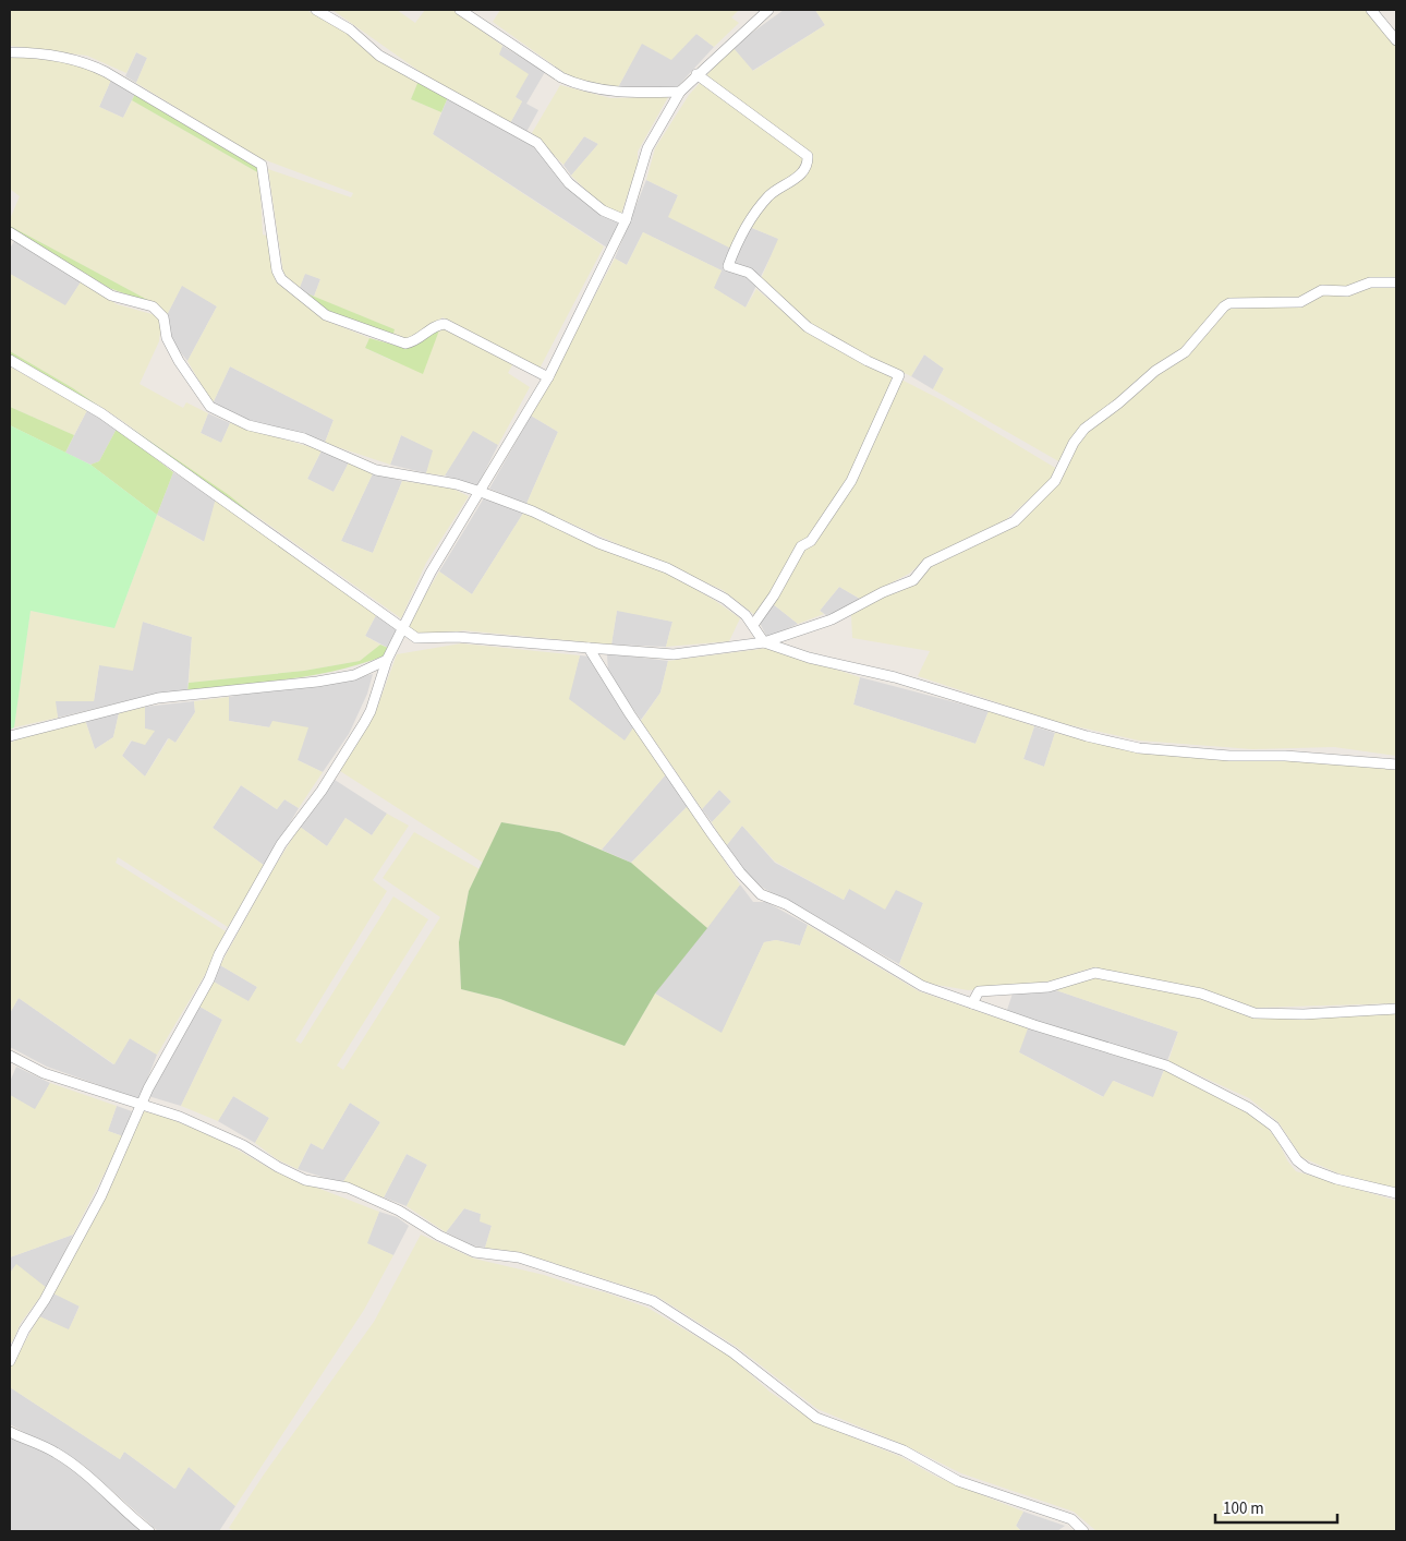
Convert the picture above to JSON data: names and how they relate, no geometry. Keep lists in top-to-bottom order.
{
  "scale_bar": "100 m"
}
